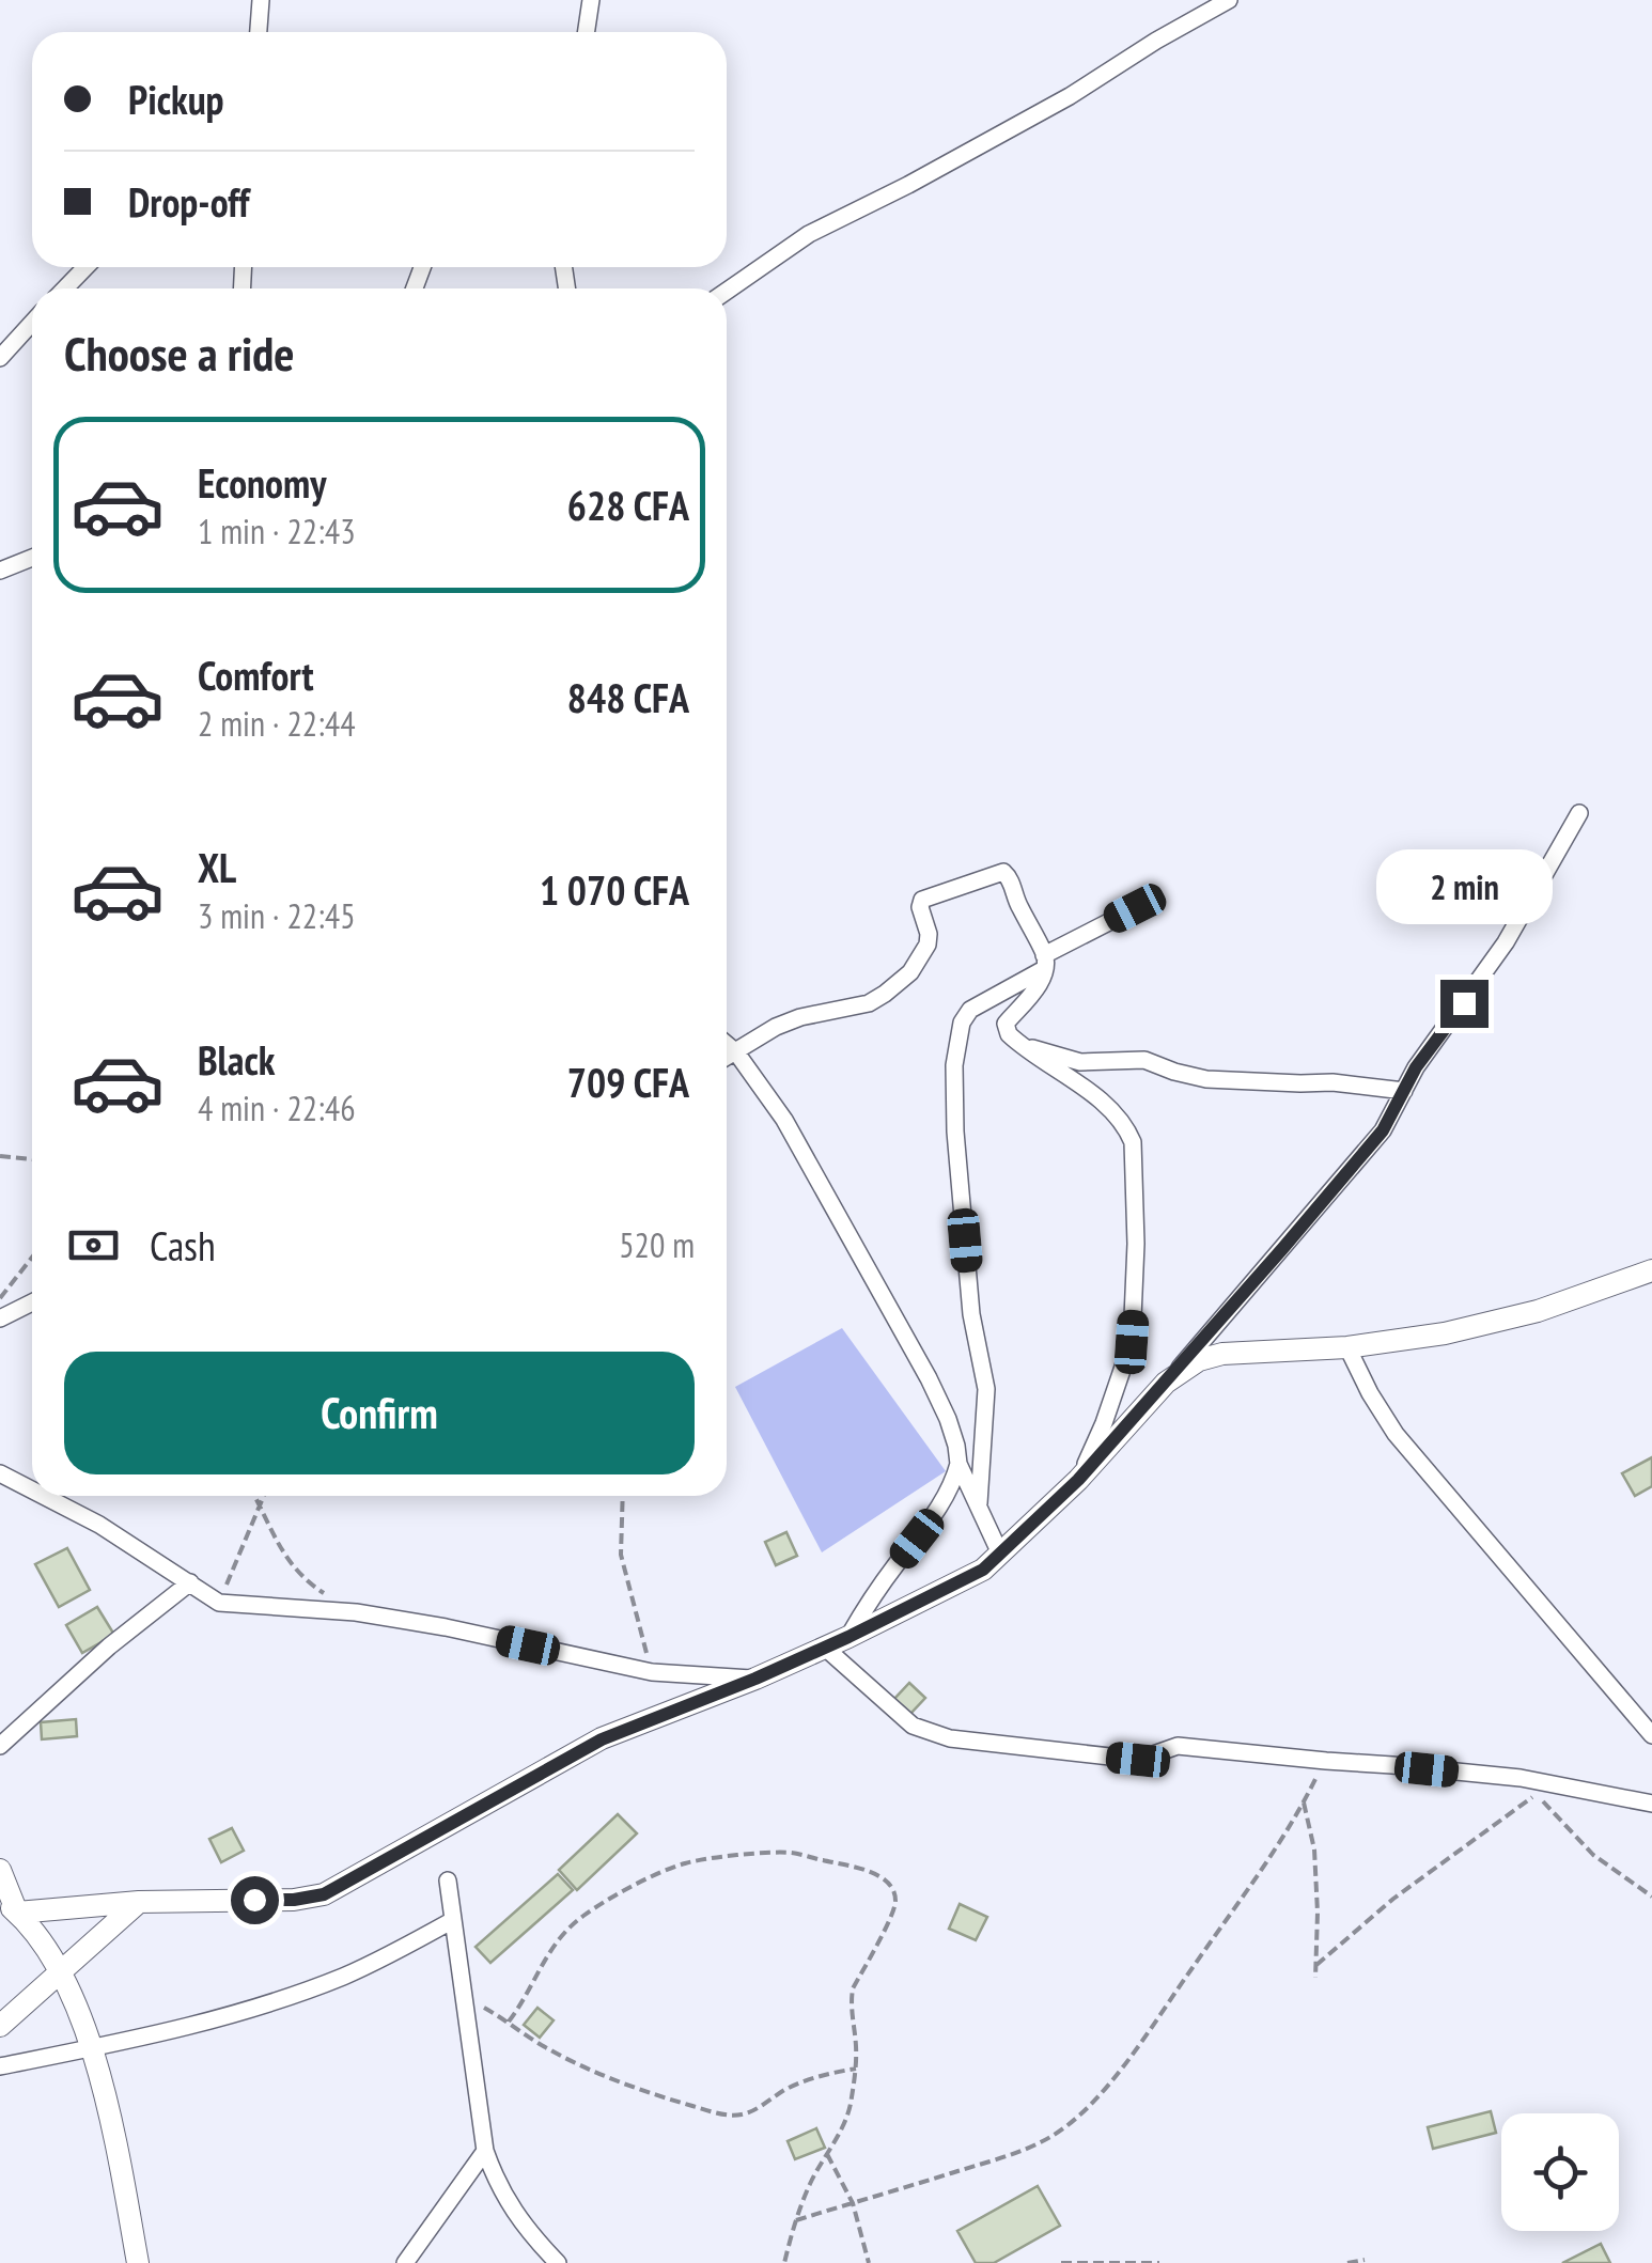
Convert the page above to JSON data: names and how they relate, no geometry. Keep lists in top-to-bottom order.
{
  "page": {
    "banner": ["Pickup", "Drop-off"],
    "heading": "Choose a ride",
    "list": [
      {
        "name": "Economy",
        "note": "1 min · 22:43",
        "value": "628 CFA"
      },
      {
        "name": "Comfort",
        "note": "2 min · 22:44",
        "value": "848 CFA"
      },
      {
        "name": "XL",
        "note": "3 min · 22:45",
        "value": "1 070 CFA"
      },
      {
        "name": "Black",
        "note": "4 min · 22:46",
        "value": "709 CFA"
      }
    ],
    "bubble": "2 min",
    "pay": ["Cash", "520 m"],
    "buttons": "Confirm"
  }
}
